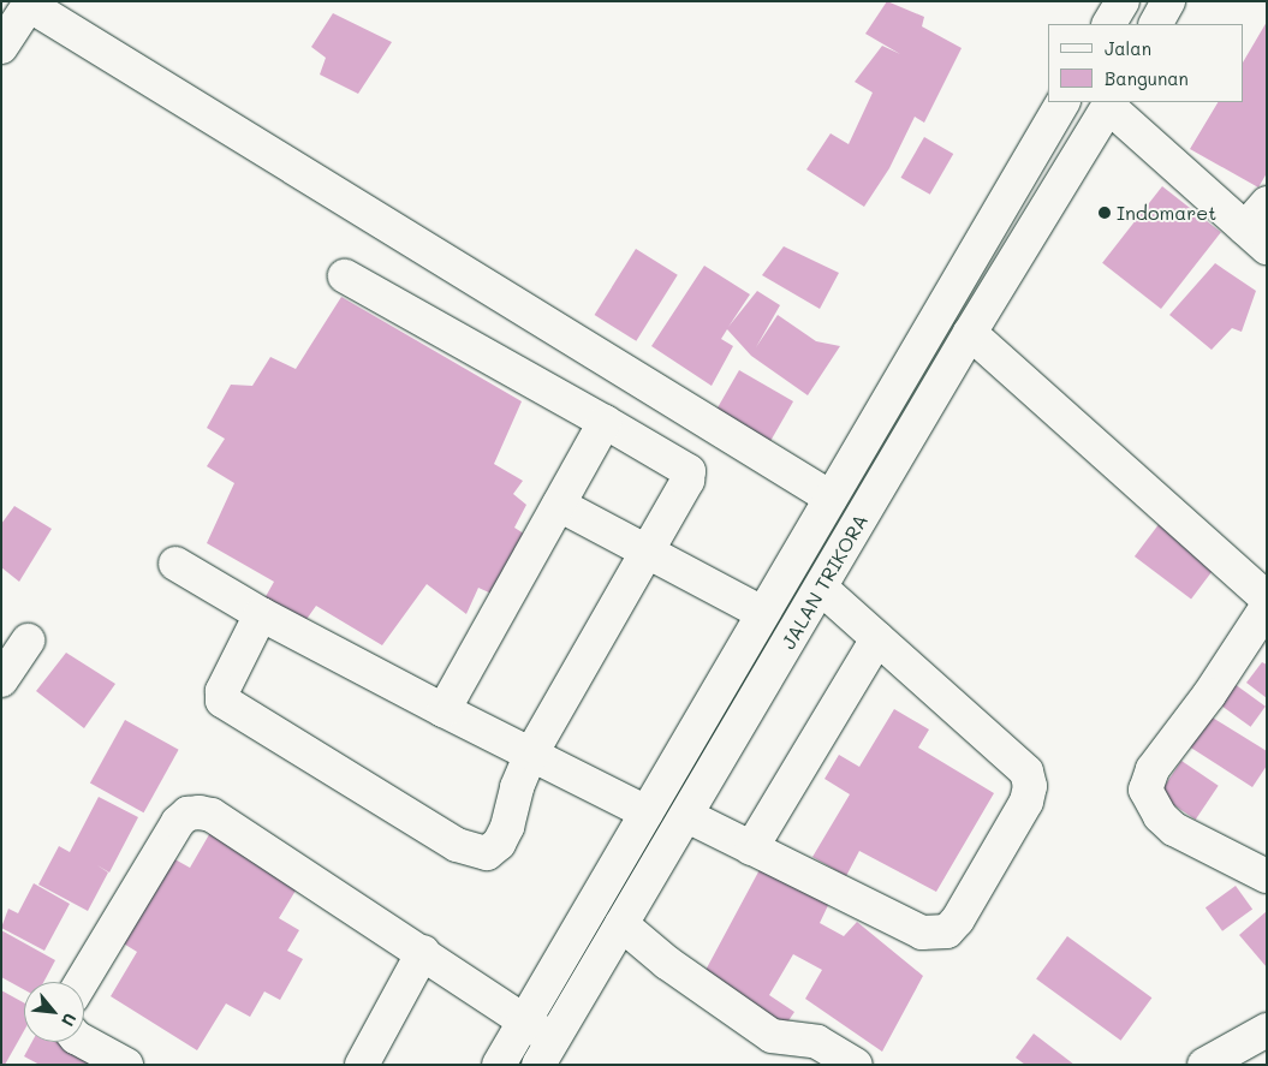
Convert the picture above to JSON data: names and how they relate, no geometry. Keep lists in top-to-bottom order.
{
  "streets": {
    "main road": ["JALAN TRIKORA"]
  },
  "places": ["Indomaret"],
  "legend": ["Jalan", "Bangunan"],
  "north": "bottom right"
}
